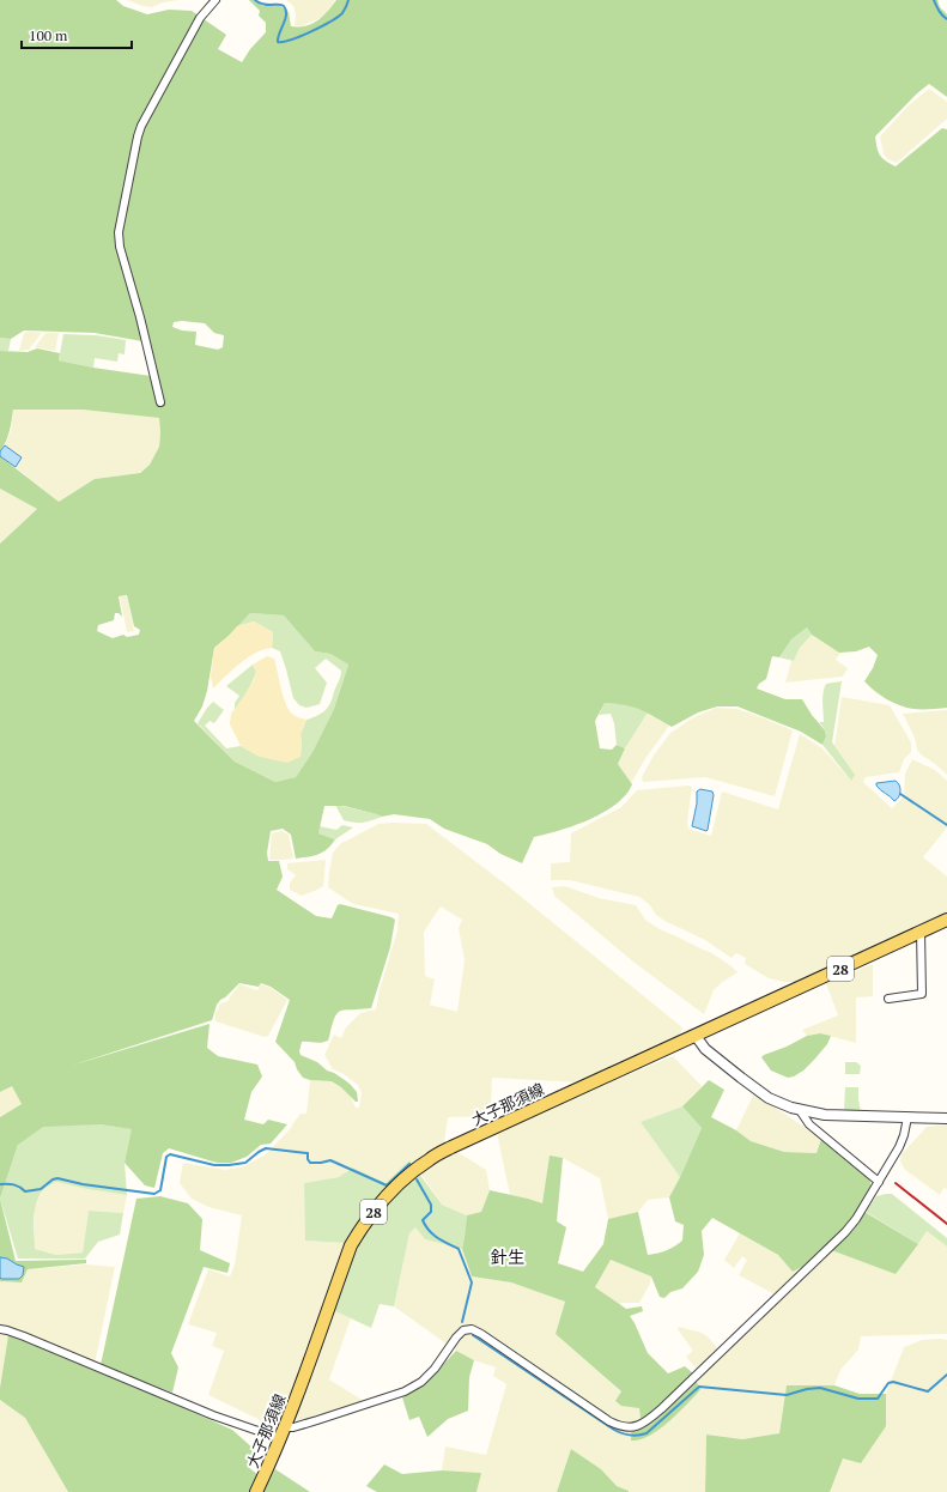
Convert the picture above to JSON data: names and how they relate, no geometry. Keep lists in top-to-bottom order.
{
  "streets": {
    "main road": ["28", "大子那須線"]
  },
  "districts": ["針生"],
  "scale_bar": "100 m"
}
